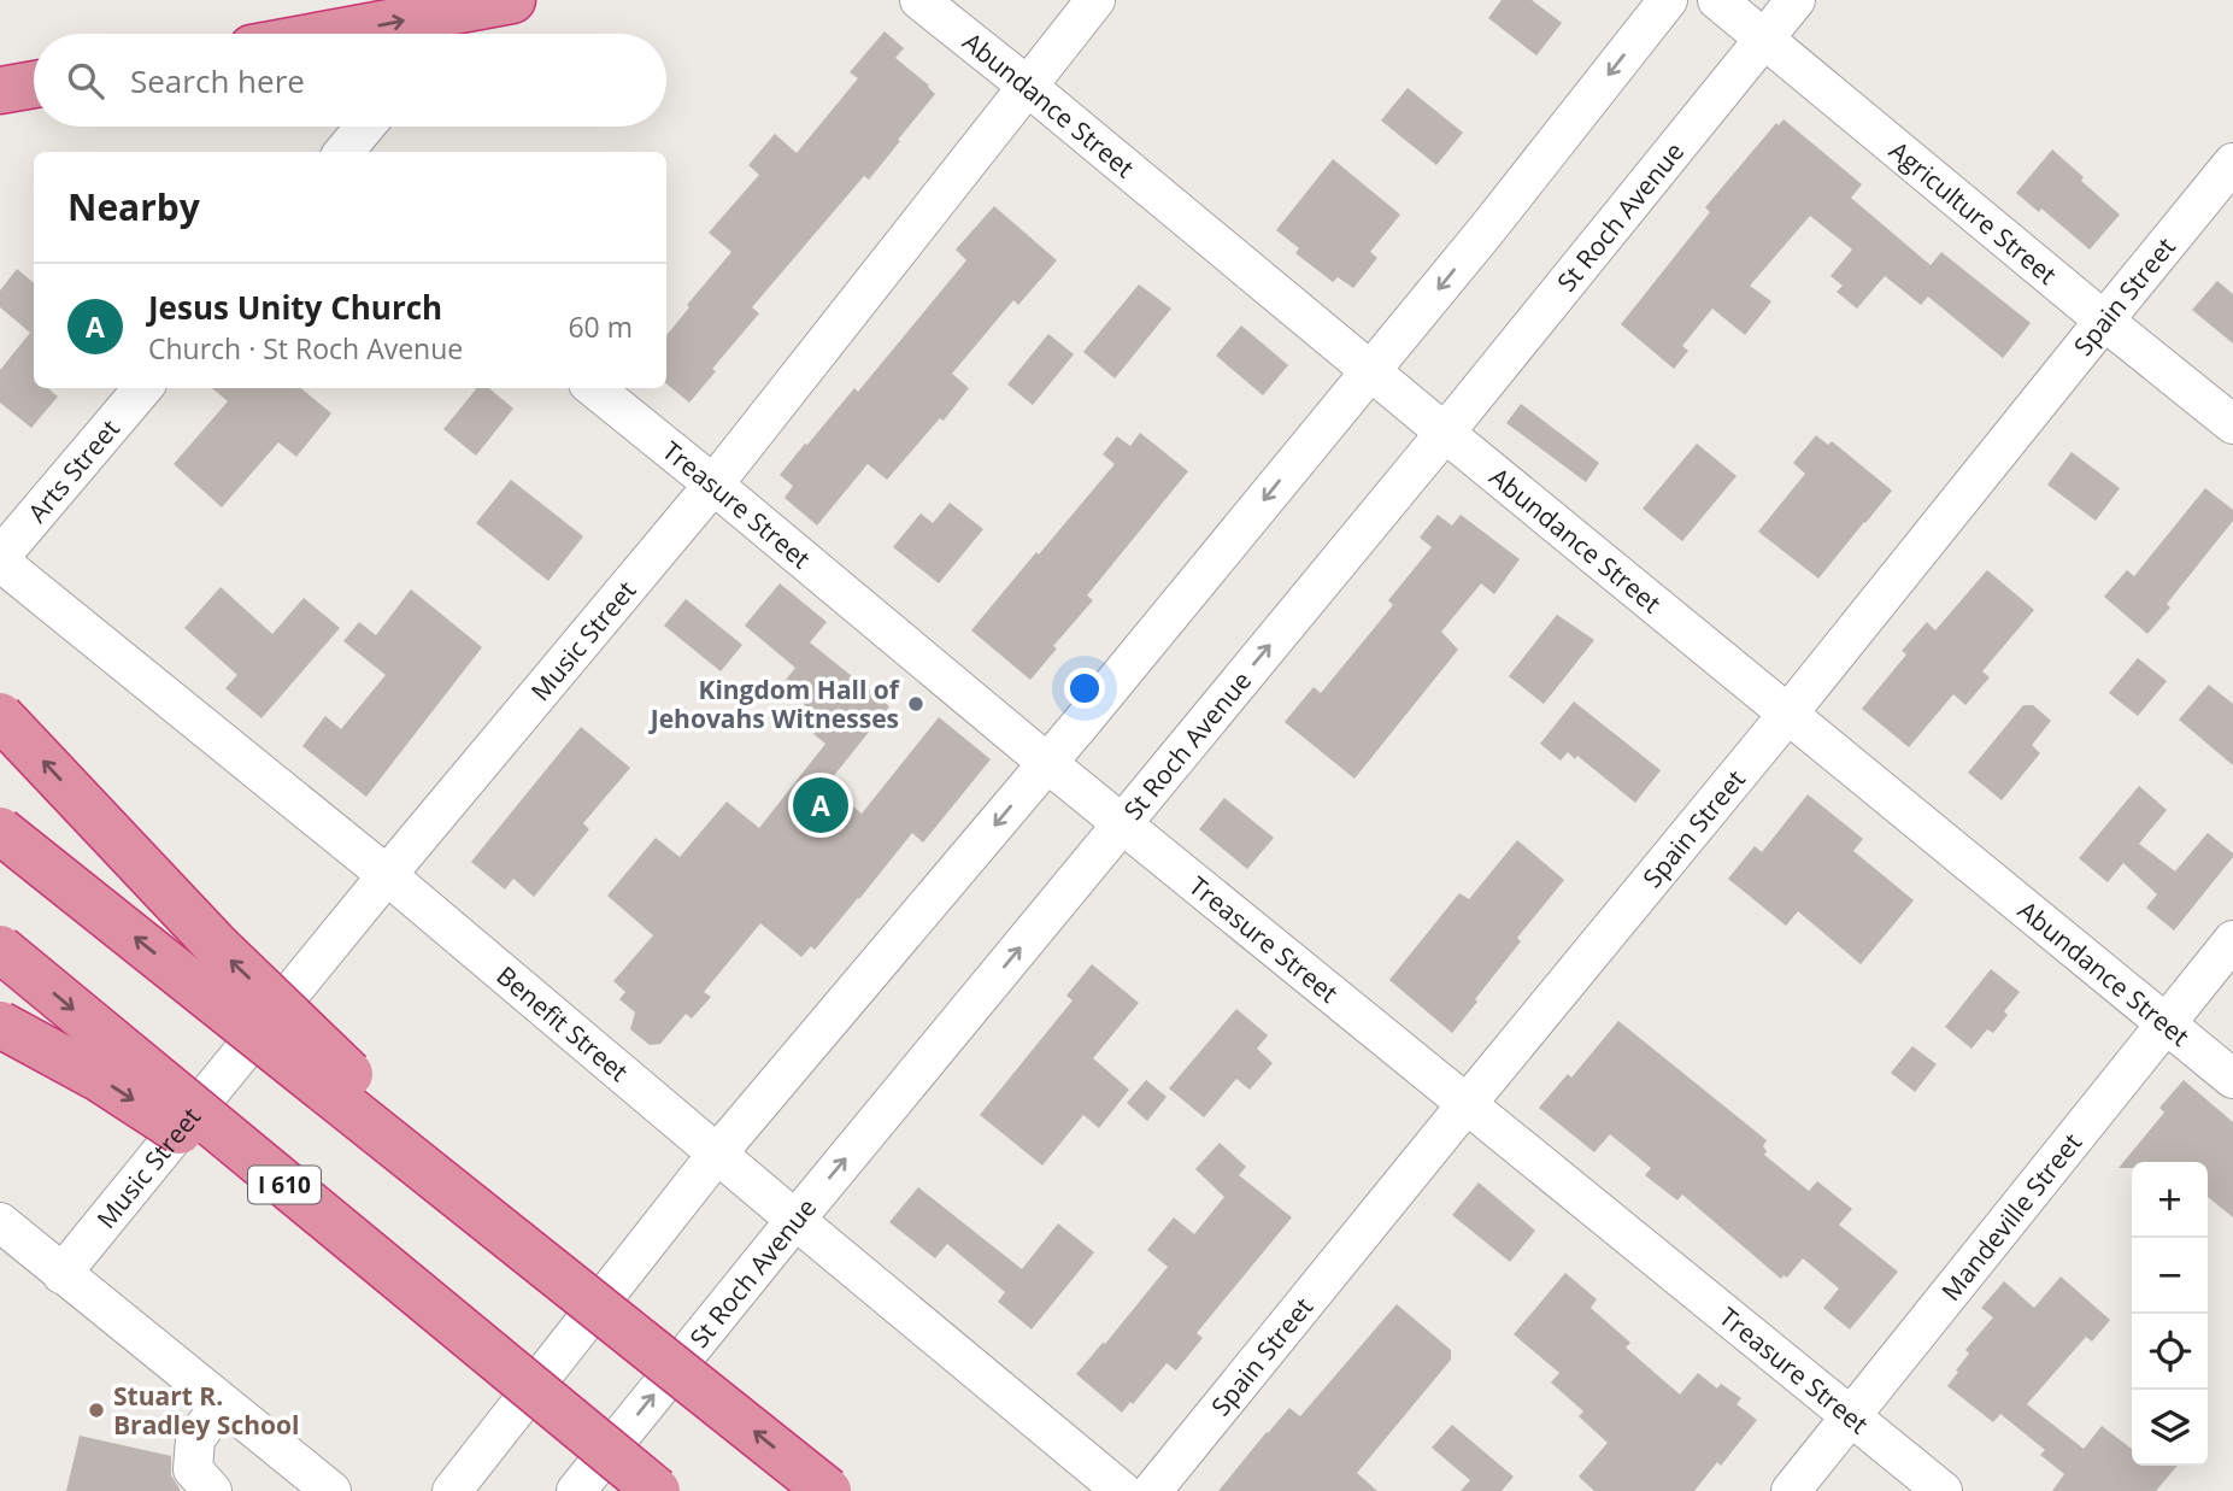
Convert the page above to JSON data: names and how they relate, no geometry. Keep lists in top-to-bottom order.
{
  "streets": {
    "highway": ["I 610"],
    "street": [
      "Abundance Street",
      "Agriculture Street",
      "St Roch Avenue",
      "Spain Street",
      "Arts Street",
      "Treasure Street",
      "Music Street",
      "Benefit Street",
      "Mandeville Street"
    ]
  },
  "crossings": [
    ["Abundance Street", "St Roch Avenue"],
    ["Abundance Street", "Spain Street"],
    ["Abundance Street", "Music Street"],
    ["Abundance Street", "Mandeville Street"],
    ["Agriculture Street", "St Roch Avenue"],
    ["Agriculture Street", "Spain Street"],
    ["St Roch Avenue", "Treasure Street"],
    ["St Roch Avenue", "Benefit Street"],
    ["Spain Street", "Treasure Street"],
    ["Arts Street", "Benefit Street"],
    ["Treasure Street", "Music Street"],
    ["Treasure Street", "Mandeville Street"],
    ["Music Street", "Benefit Street"]
  ],
  "places": ["Kingdom Hall of Jehovahs Witnesses", "Stuart R. Bradley School"],
  "page": {
    "search": "Search here",
    "heading": "Nearby",
    "list": [
      {
        "mark": "A",
        "name": "Jesus Unity Church",
        "note": "Church · St Roch Avenue",
        "value": "60 m"
      }
    ],
    "pins": "A",
    "map_buttons": ["+", "−"]
  }
}
